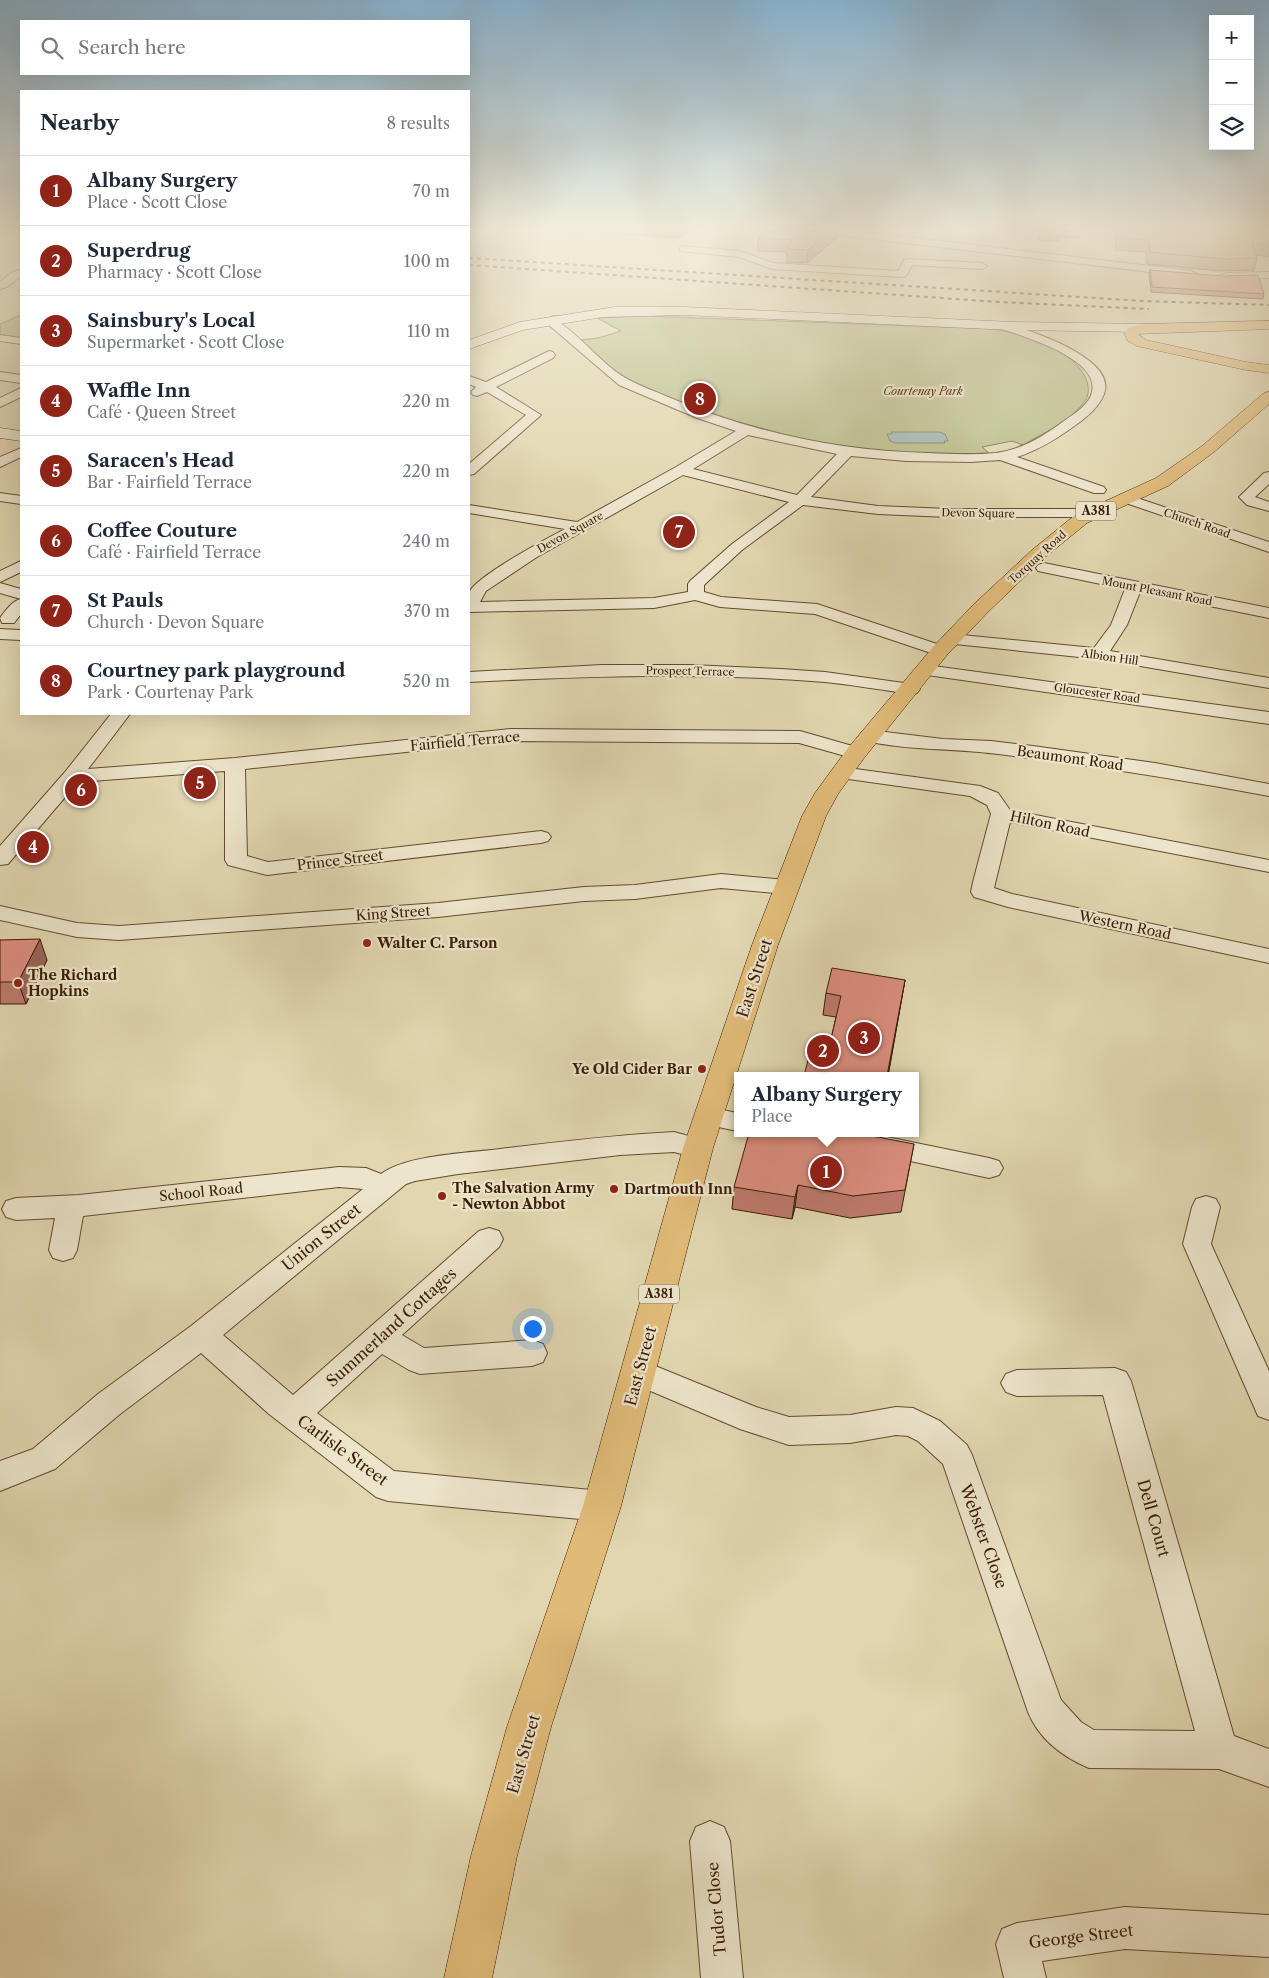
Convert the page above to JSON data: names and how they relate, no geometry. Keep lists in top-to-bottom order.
{
  "streets": {
    "main road": ["A381", "Torquay Road", "East Street"],
    "street": [
      "Devon Square",
      "Church Road",
      "Mount Pleasant Road",
      "Albion Hill",
      "Prospect Terrace",
      "Gloucester Road",
      "Fairfield Terrace",
      "Beaumont Road",
      "Hilton Road",
      "Prince Street",
      "King Street",
      "Western Road",
      "School Road",
      "Union Street",
      "Summerland Cottages",
      "Carlisle Street",
      "Dell Court",
      "Webster Close",
      "Tudor Close",
      "George Street"
    ]
  },
  "crossings": [
    ["Devon Square", "Torquay Road"],
    ["Church Road", "Torquay Road"],
    ["Torquay Road", "Albion Hill"],
    ["Torquay Road", "Prospect Terrace"],
    ["Torquay Road", "Gloucester Road"],
    ["Torquay Road", "East Street"],
    ["Albion Hill", "Prospect Terrace"],
    ["Albion Hill", "Gloucester Road"],
    ["Albion Hill", "East Street"],
    ["Prospect Terrace", "Gloucester Road"],
    ["Prospect Terrace", "East Street"],
    ["Gloucester Road", "East Street"],
    ["Fairfield Terrace", "Beaumont Road"],
    ["Fairfield Terrace", "Hilton Road"],
    ["Fairfield Terrace", "Prince Street"],
    ["Fairfield Terrace", "East Street"],
    ["Beaumont Road", "Hilton Road"],
    ["Beaumont Road", "East Street"],
    ["Hilton Road", "Western Road"],
    ["Hilton Road", "East Street"],
    ["King Street", "East Street"],
    ["East Street", "Union Street"],
    ["East Street", "Carlisle Street"],
    ["East Street", "Webster Close"],
    ["School Road", "Union Street"],
    ["Union Street", "Carlisle Street"],
    ["Summerland Cottages", "Carlisle Street"],
    ["Dell Court", "Webster Close"]
  ],
  "parks": ["Courtenay Park"],
  "places": [
    "Walter C. Parson",
    "The Richard Hopkins",
    "Ye Old Cider Bar",
    "Dartmouth Inn",
    "The Salvation Army - Newton Abbot"
  ],
  "page": {
    "map_buttons": ["+", "−"],
    "search": "Search here",
    "heading": ["Nearby", "8 results"],
    "list": [
      {
        "mark": "1",
        "name": "Albany Surgery",
        "note": "Place · Scott Close",
        "value": "70 m"
      },
      {
        "mark": "2",
        "name": "Superdrug",
        "note": "Pharmacy · Scott Close",
        "value": "100 m"
      },
      {
        "mark": "3",
        "name": "Sainsbury's Local",
        "note": "Supermarket · Scott Close",
        "value": "110 m"
      },
      {
        "mark": "4",
        "name": "Waffle Inn",
        "note": "Café · Queen Street",
        "value": "220 m"
      },
      {
        "mark": "5",
        "name": "Saracen's Head",
        "note": "Bar · Fairfield Terrace",
        "value": "220 m"
      },
      {
        "mark": "6",
        "name": "Coffee Couture",
        "note": "Café · Fairfield Terrace",
        "value": "240 m"
      },
      {
        "mark": "7",
        "name": "St Pauls",
        "note": "Church · Devon Square",
        "value": "370 m"
      },
      {
        "mark": "8",
        "name": "Courtney park playground",
        "note": "Park · Courtenay Park",
        "value": "520 m"
      }
    ],
    "pins": [
      "8",
      "7",
      "5",
      "6",
      "4",
      "3",
      "2",
      "1"
    ],
    "popup": ["Albany Surgery", "Place"]
  }
}
